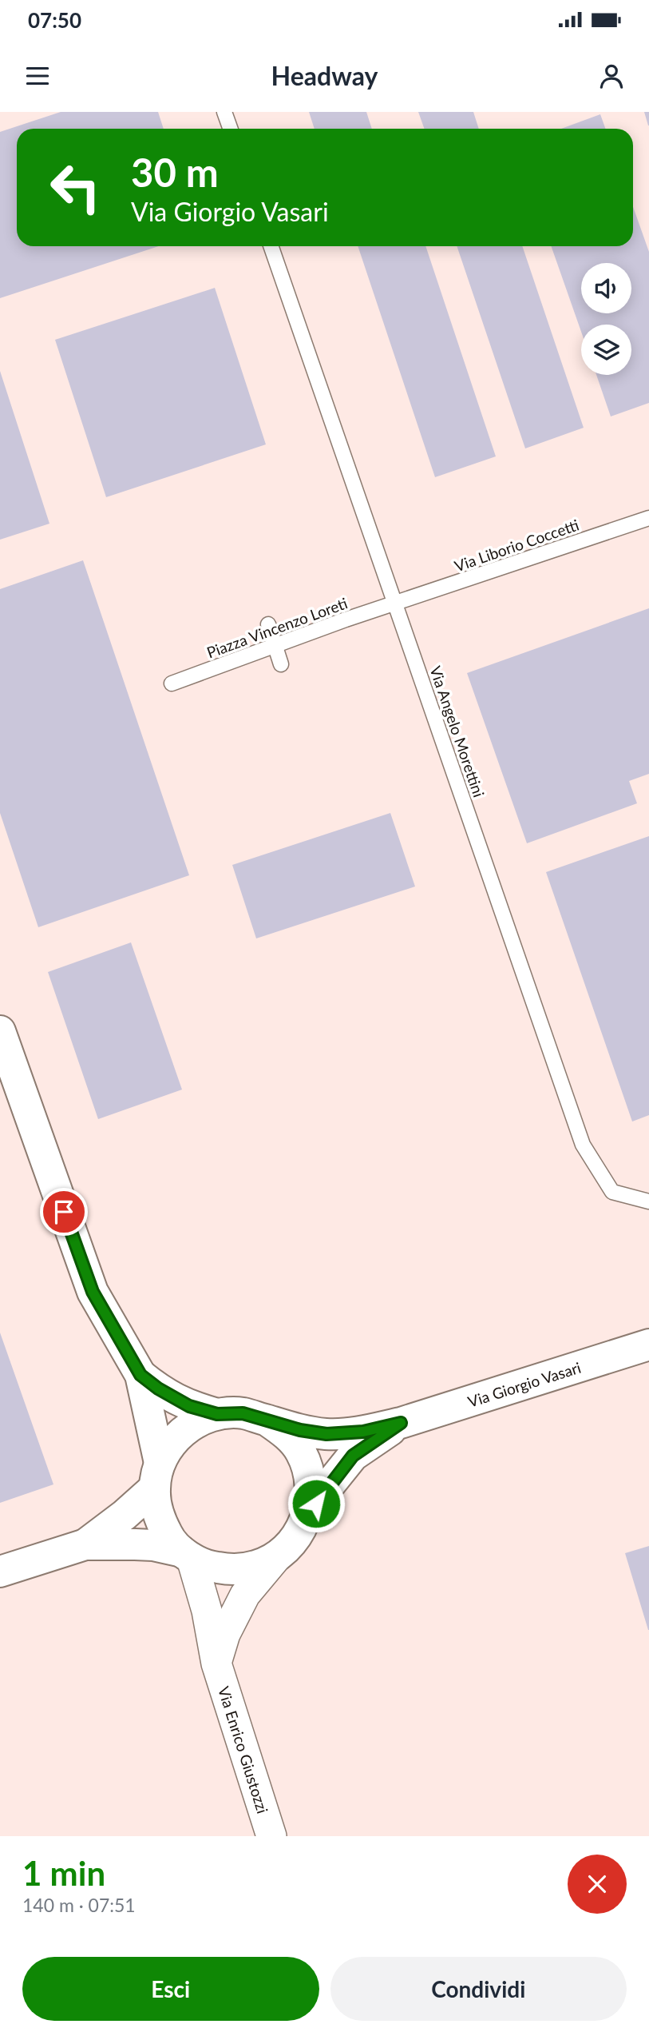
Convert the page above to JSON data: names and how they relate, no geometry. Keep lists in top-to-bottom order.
{
  "streets": {
    "main road": ["Via Giorgio Vasari"],
    "street": ["Via Enrico Giustozzi"],
    "lane": ["Via Liborio Coccetti", "Piazza Vincenzo Loreti", "Via Angelo Morettini"]
  },
  "crossings": [
    ["Via Liborio Coccetti", "Piazza Vincenzo Loreti"],
    ["Via Liborio Coccetti", "Via Angelo Morettini"],
    ["Piazza Vincenzo Loreti", "Via Angelo Morettini"],
    ["Via Giorgio Vasari", "Via Enrico Giustozzi"]
  ],
  "page": {
    "status": "07:50",
    "header": "Headway",
    "turn": ["30 m", "Via Giorgio Vasari"],
    "heading": ["1 min", "140 m · 07:51"],
    "buttons": ["Esci", "Condividi"]
  }
}
